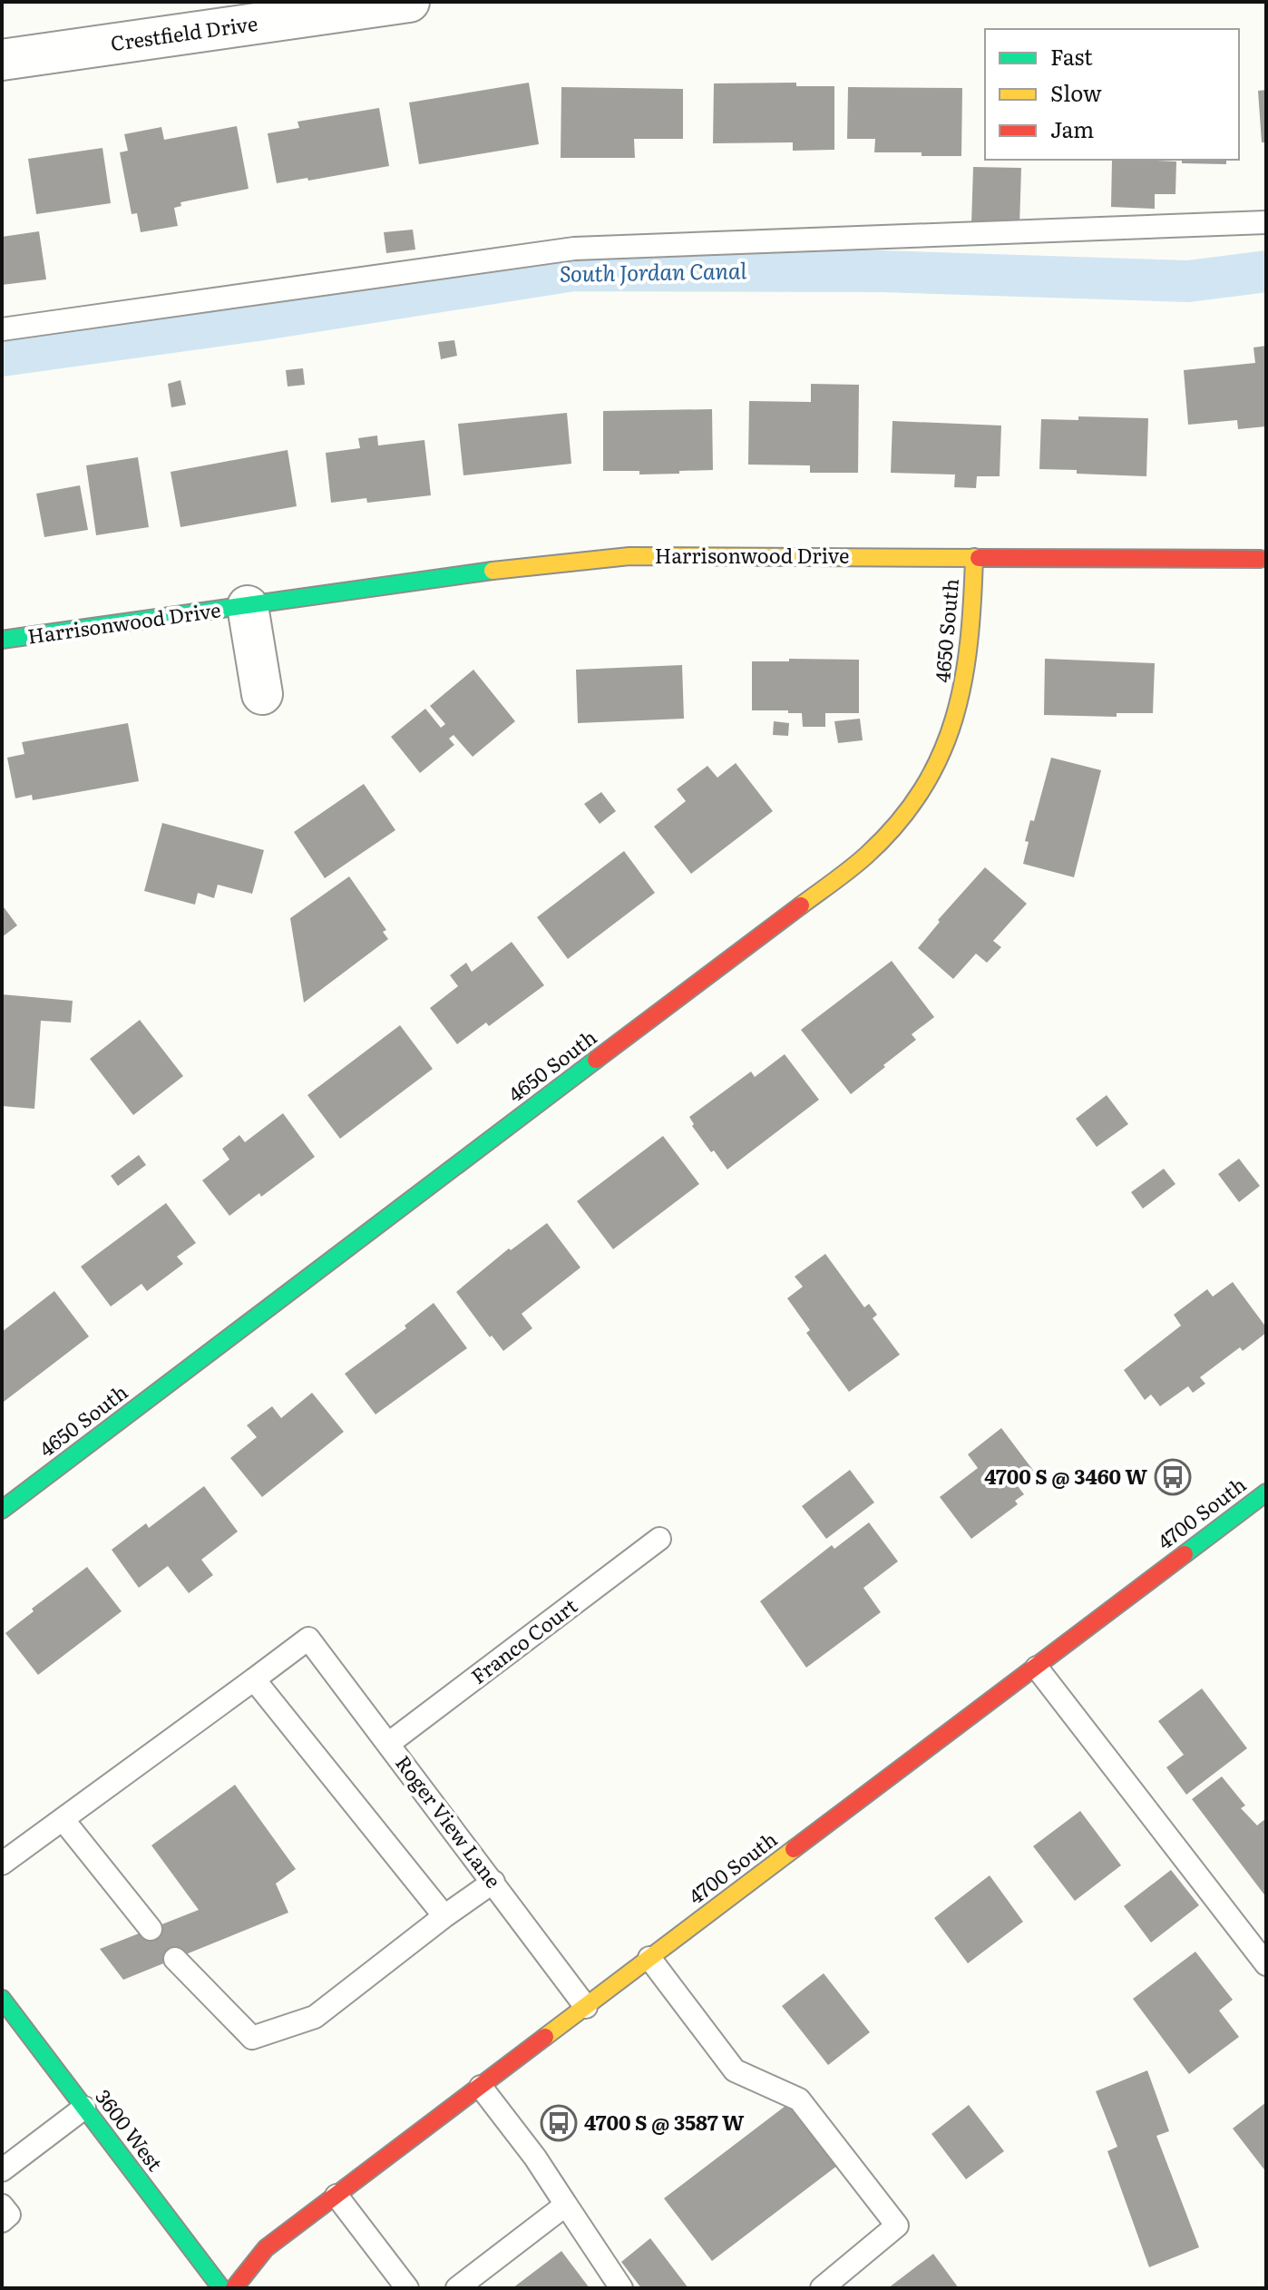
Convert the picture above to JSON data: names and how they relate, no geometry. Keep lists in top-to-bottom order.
{
  "streets": {
    "street": [
      "Crestfield Drive",
      "Harrisonwood Drive",
      "4650 South",
      "4700 South",
      "3600 West"
    ],
    "lane": ["Franco Court", "Roger View Lane"]
  },
  "crossings": [
    ["Harrisonwood Drive", "4650 South"],
    ["4700 South", "Roger View Lane"],
    ["Franco Court", "Roger View Lane"]
  ],
  "water": ["South Jordan Canal"],
  "places": {
    "bus stop": ["4700 S @ 3460 W", "4700 S @ 3587 W"]
  },
  "legend": ["Fast", "Slow", "Jam"]
}
